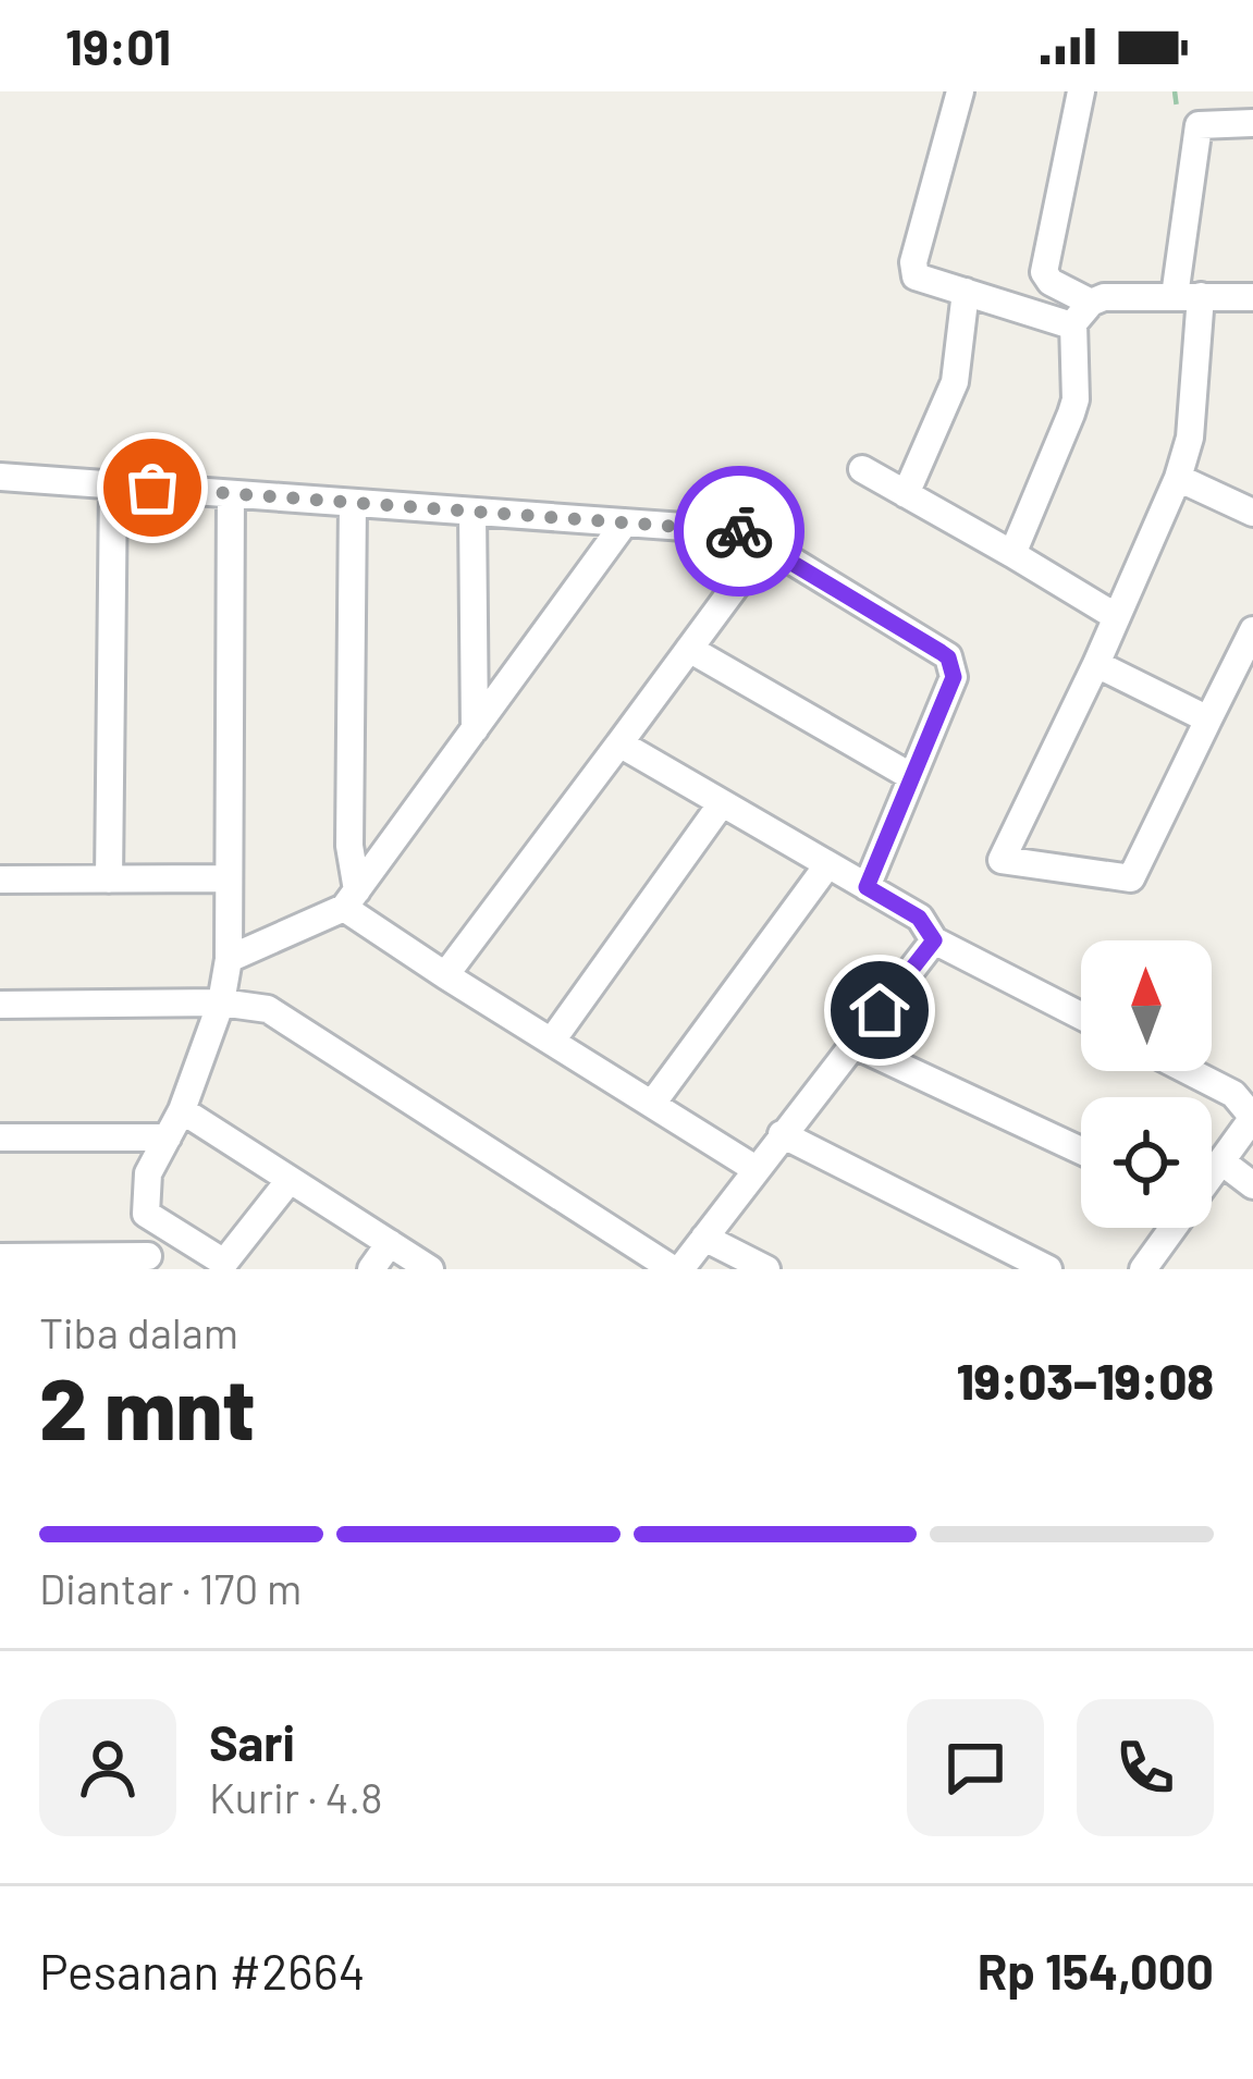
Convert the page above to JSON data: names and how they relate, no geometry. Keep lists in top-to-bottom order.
{
  "north": "top",
  "page": {
    "status": "19:01",
    "heading": ["2 mnt", "Tiba dalam", "19:03–19:08"],
    "panel": [
      "Sari",
      "Kurir · 4.8",
      "Pesanan #2664",
      "Rp 154,000"
    ],
    "bar": "Diantar · 170 m"
  }
}
